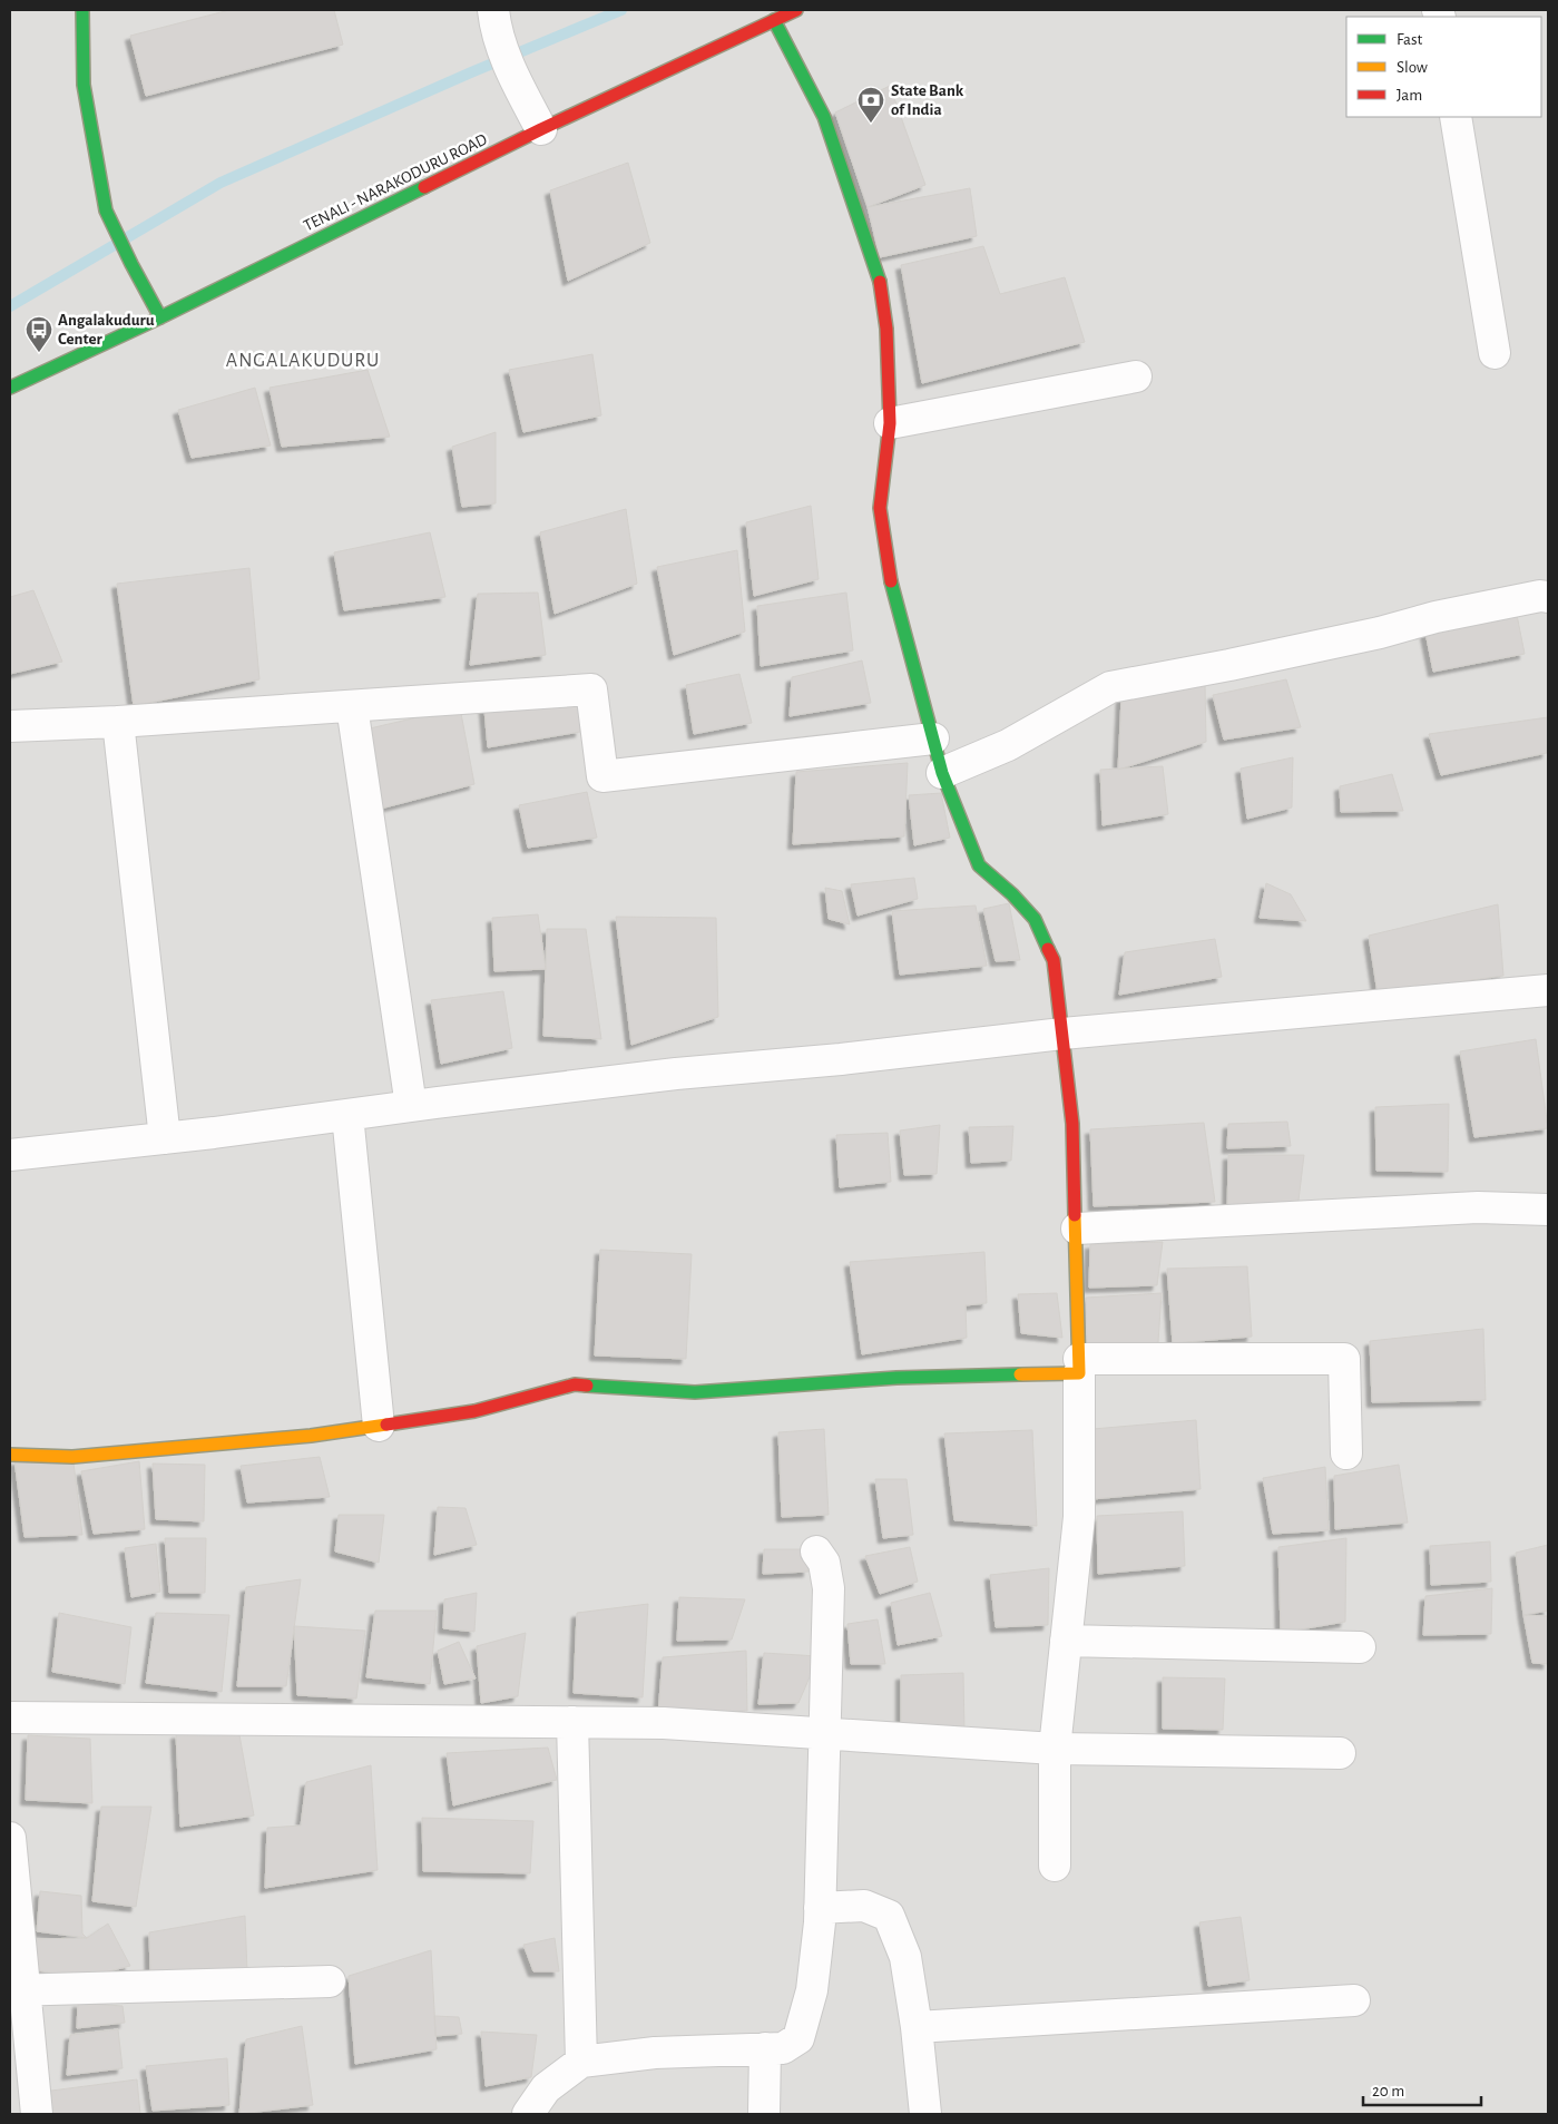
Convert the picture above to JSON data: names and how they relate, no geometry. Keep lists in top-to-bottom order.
{
  "streets": {
    "street": ["TENALI - NARAKODURU ROAD"]
  },
  "districts": ["ANGALAKUDURU"],
  "places": {
    "bank": ["State Bank of India"],
    "bus stop": ["Angalakuduru Center"]
  },
  "legend": ["Fast", "Slow", "Jam"],
  "scale_bar": "20 m"
}
